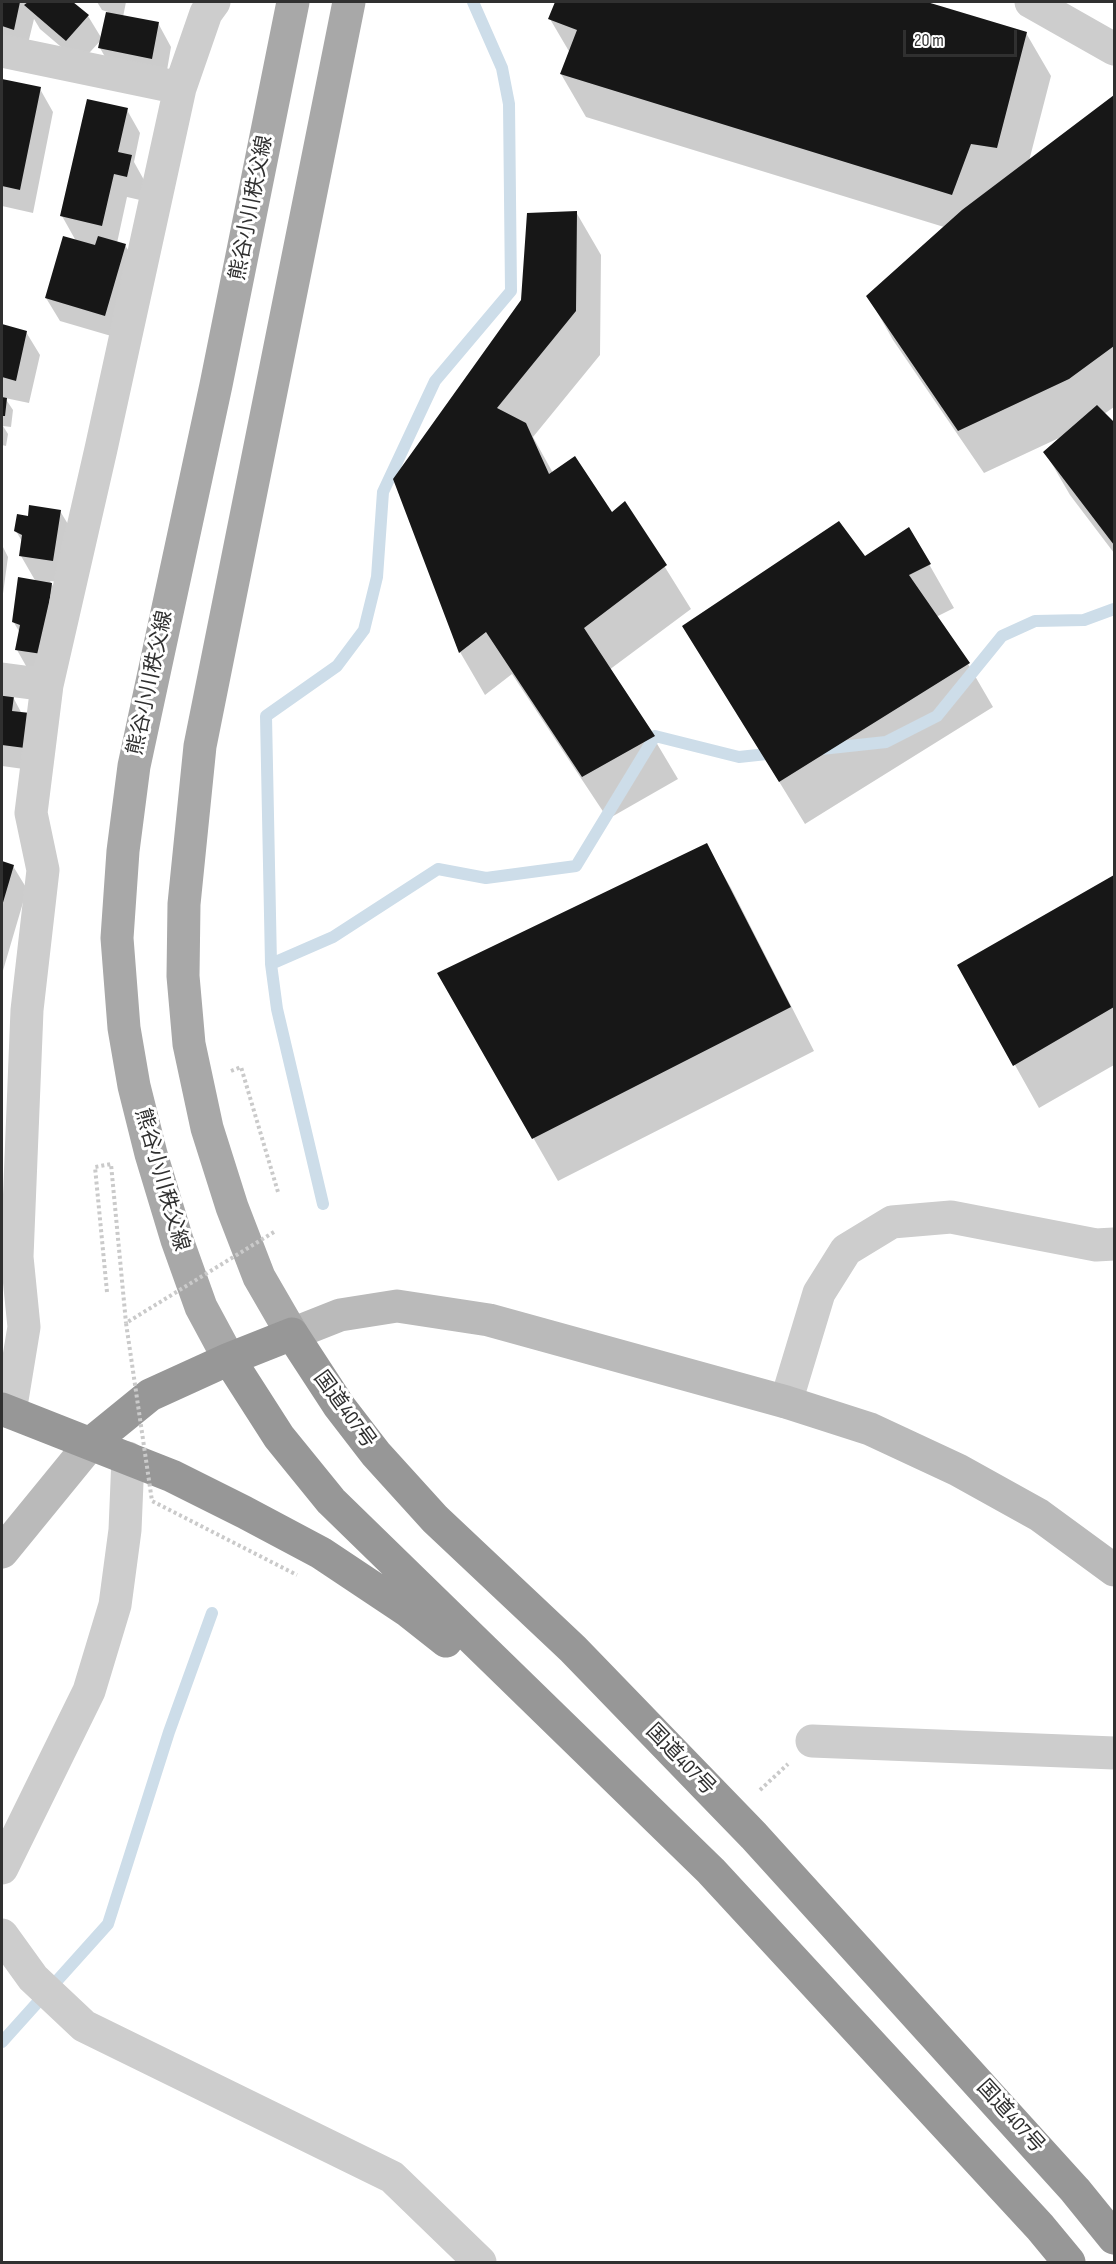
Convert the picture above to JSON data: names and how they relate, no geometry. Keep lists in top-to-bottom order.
{
  "streets": {
    "highway": ["国道407号"],
    "main road": ["熊谷小川秩父線"]
  },
  "scale_bar": "20 m"
}
